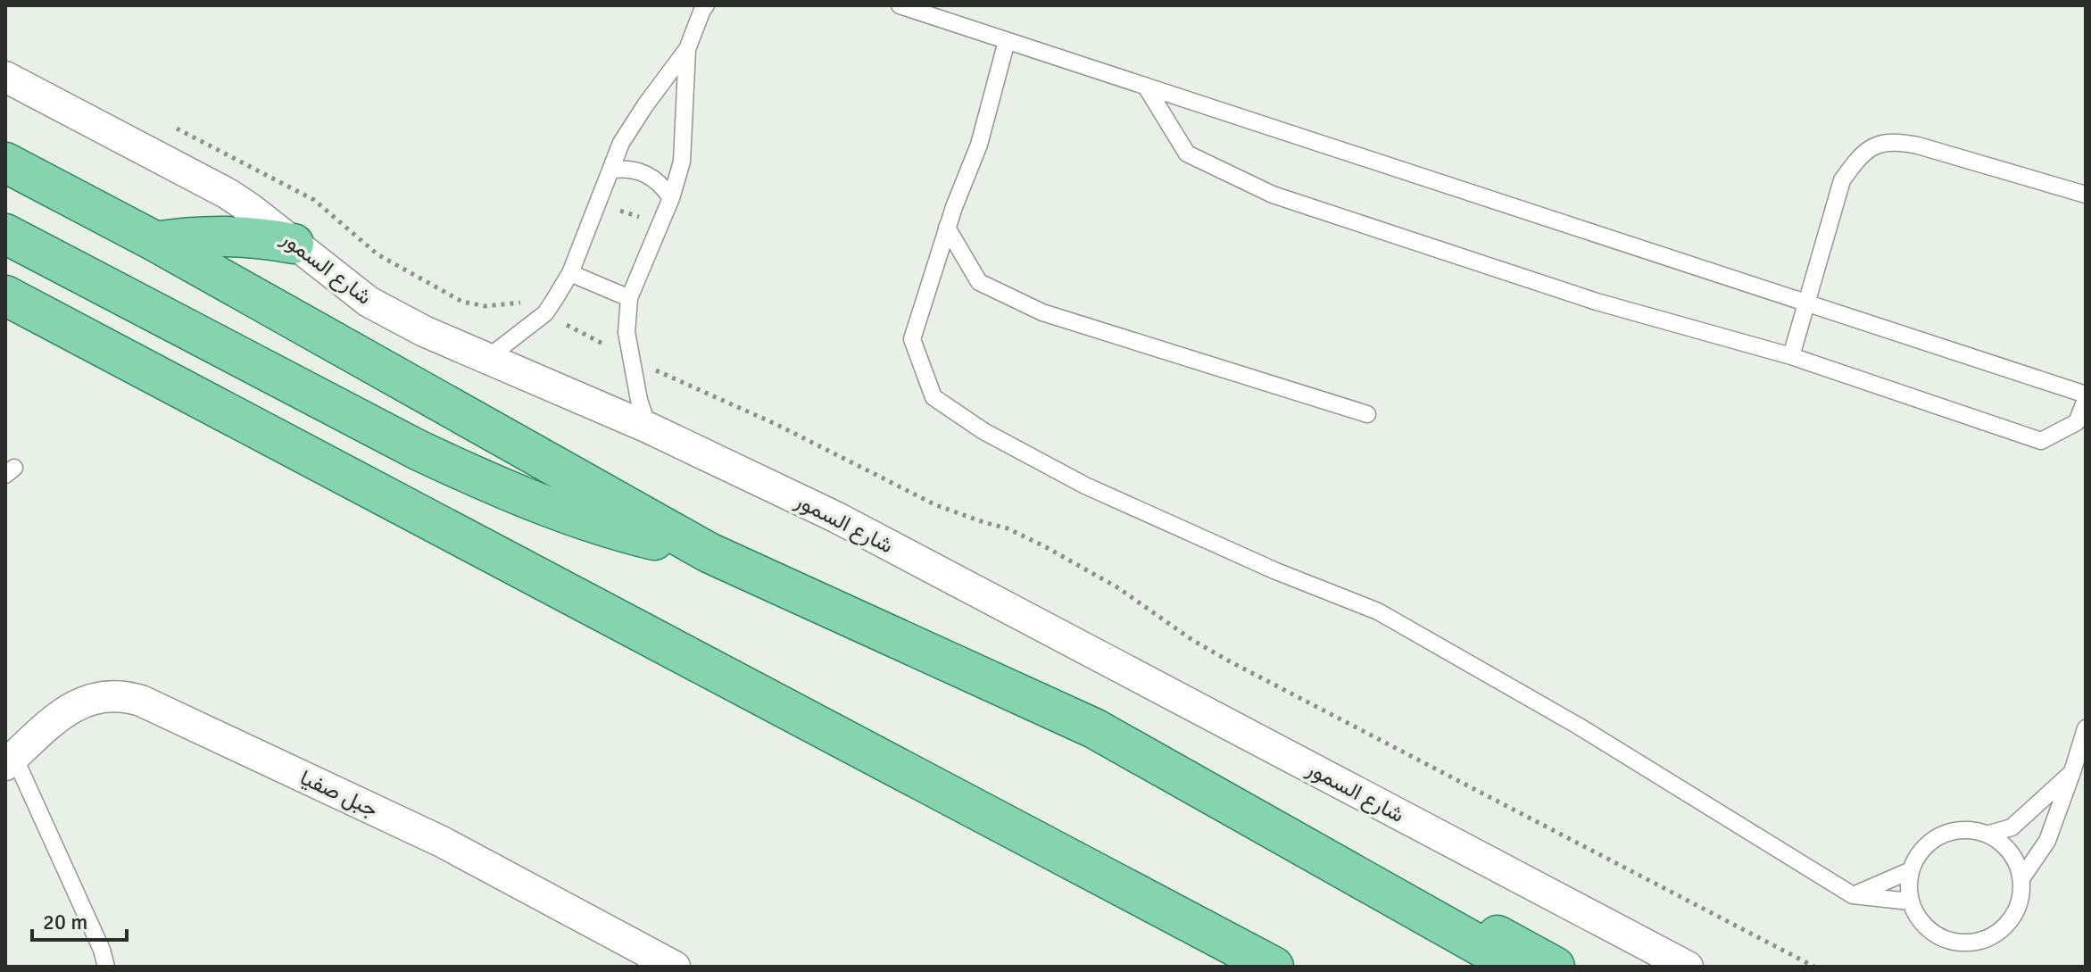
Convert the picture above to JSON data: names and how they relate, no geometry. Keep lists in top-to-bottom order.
{
  "streets": {
    "street": ["شارع السمور", "جبل صفيا"]
  },
  "scale_bar": "20 m"
}
